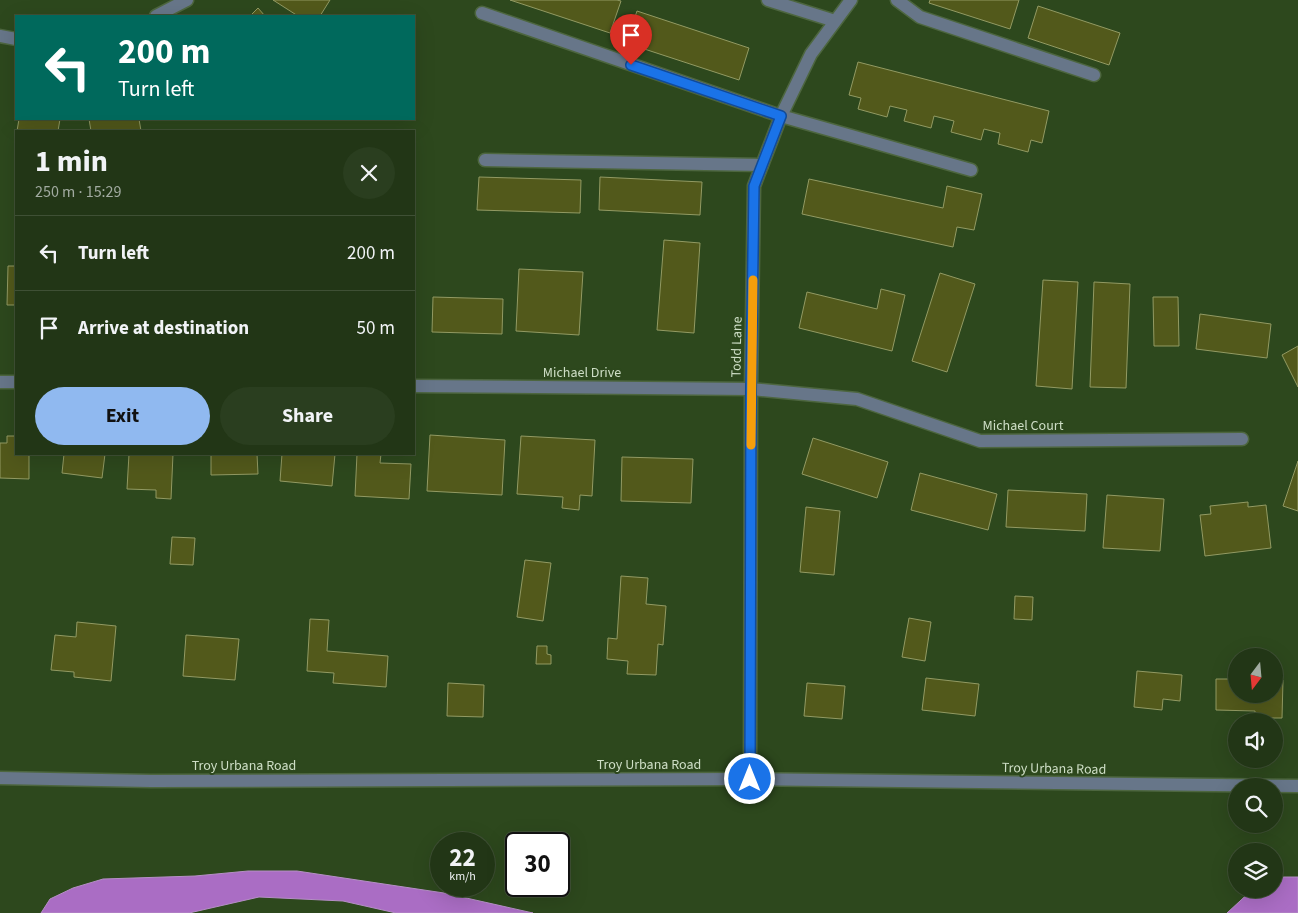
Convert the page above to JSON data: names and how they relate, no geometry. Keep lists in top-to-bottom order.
{
  "streets": {
    "street": [
      "Todd Lane",
      "Michael Drive",
      "Michael Court",
      "Troy Urbana Road"
    ]
  },
  "crossings": [
    ["Todd Lane", "Michael Drive"],
    ["Todd Lane", "Michael Court"],
    ["Todd Lane", "Troy Urbana Road"],
    ["Michael Drive", "Michael Court"]
  ],
  "north": "bottom",
  "page": {
    "turn": ["200 m", "Turn left"],
    "heading": ["1 min", "250 m · 15:29"],
    "list": [
      {
        "name": "Turn left",
        "value": "200 m"
      },
      {
        "name": "Arrive at destination",
        "value": "50 m"
      }
    ],
    "buttons": ["Exit", "Share"],
    "speed": "22 km/h",
    "limit": "30"
  }
}
